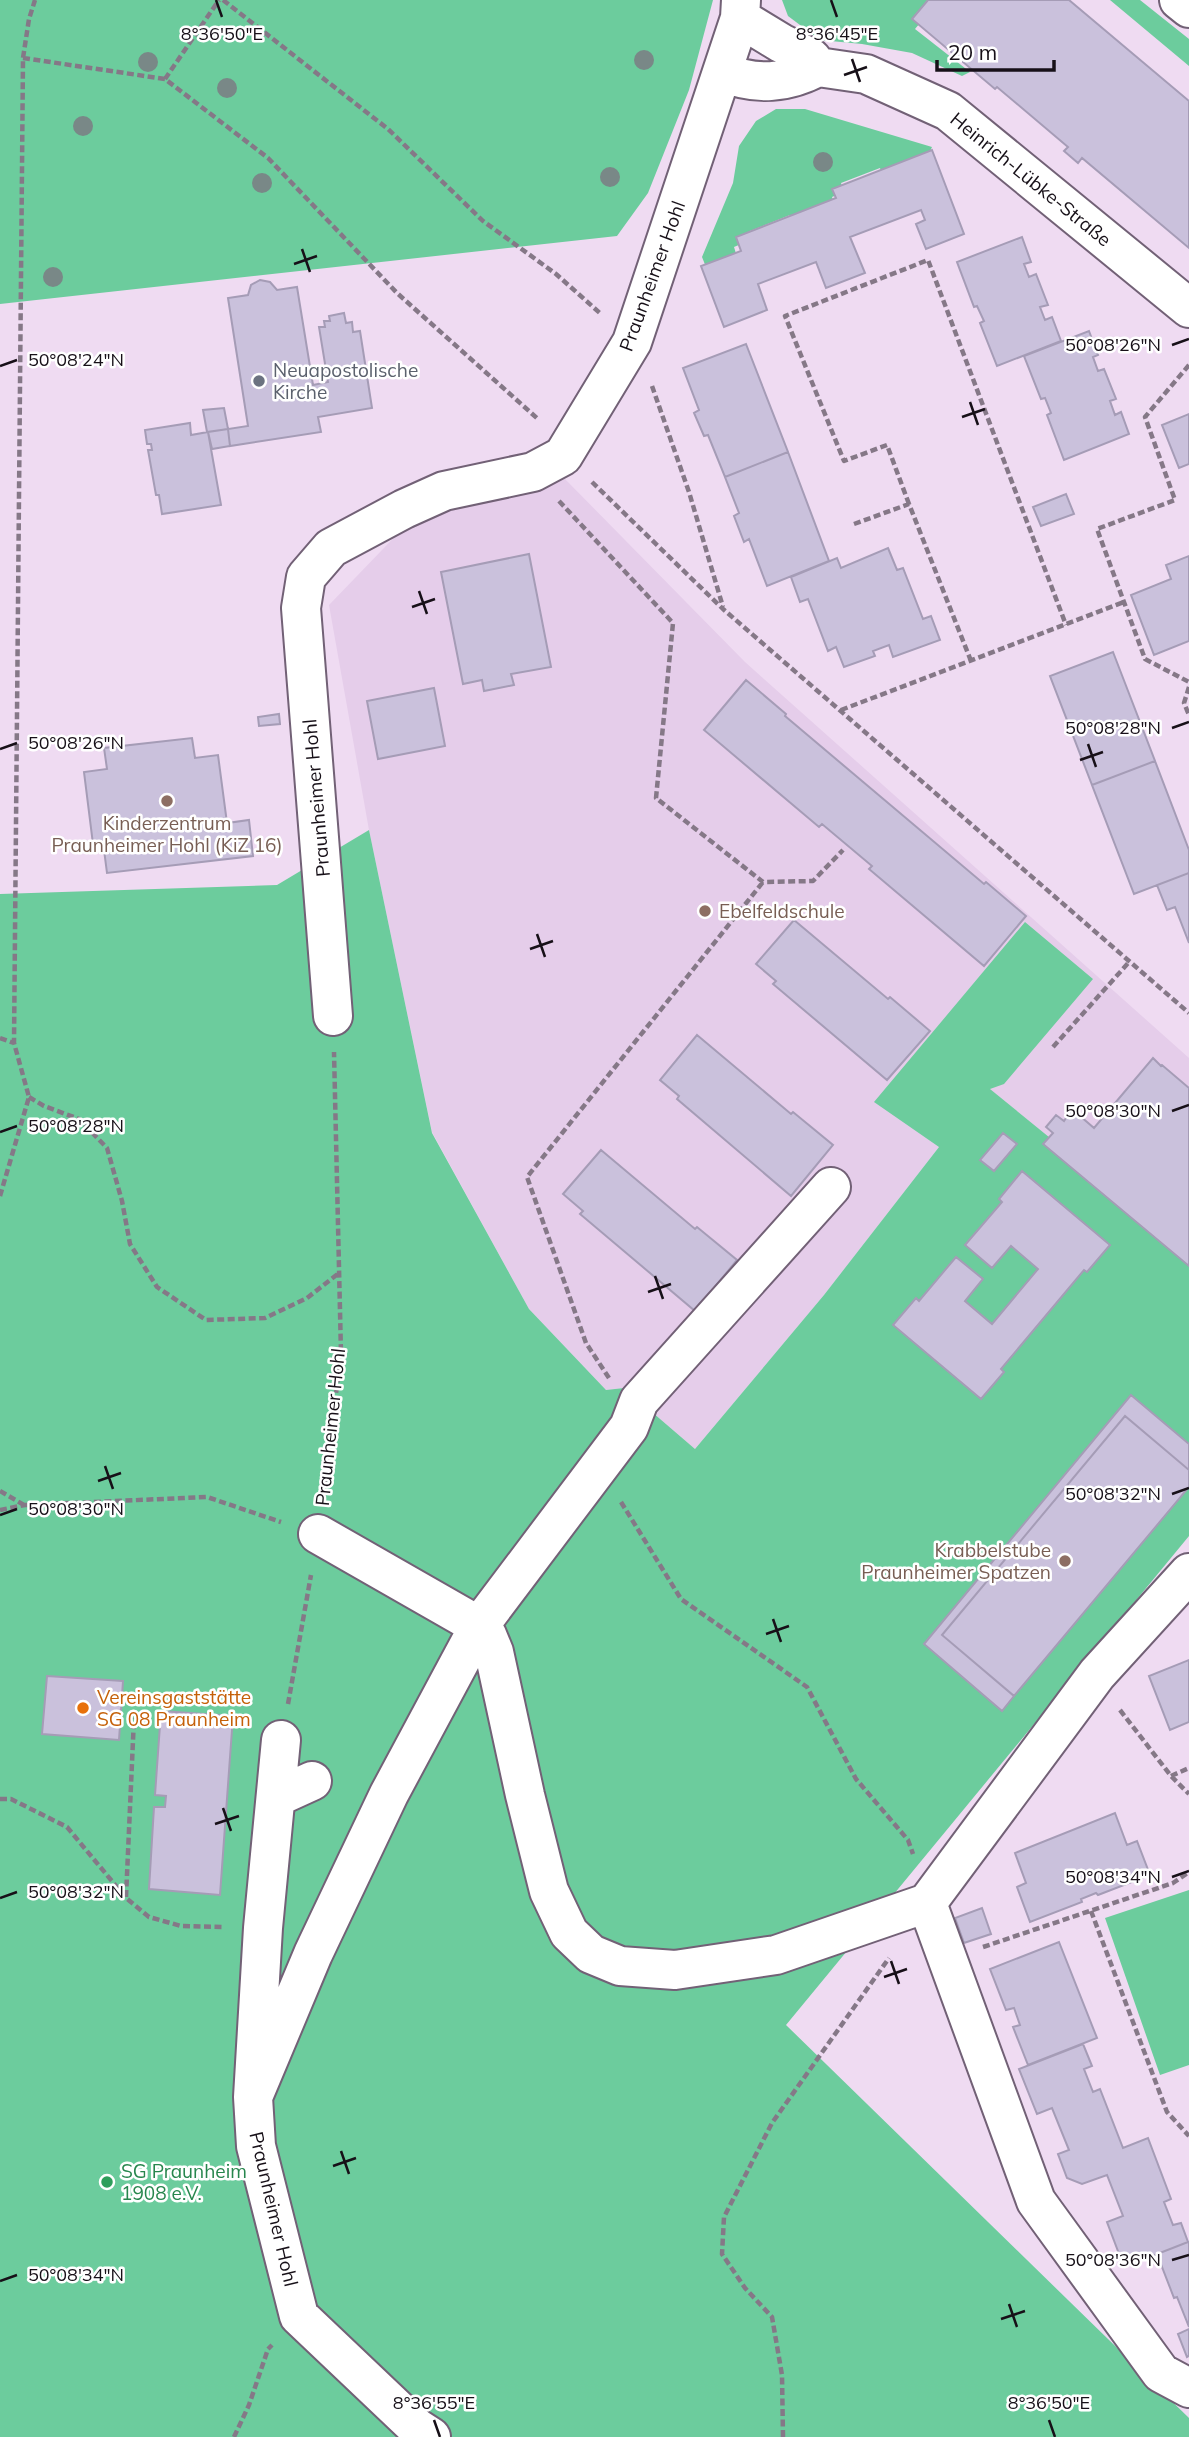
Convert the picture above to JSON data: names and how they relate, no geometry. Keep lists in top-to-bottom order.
{
  "streets": {
    "street": ["Heinrich-Lübke-Straße", "Praunheimer Hohl"]
  },
  "crossings": [
    ["Heinrich-Lübke-Straße", "Praunheimer Hohl"]
  ],
  "places": [
    "Neuapostolische Kirche",
    "Kinderzentrum Praunheimer Hohl (KiZ 16)",
    "Ebelfeldschule",
    "Krabbelstube Praunheimer Spatzen",
    "Vereinsgaststätte SG 08 Praunheim",
    "SG Praunheim 1908 e.V."
  ],
  "scale_bar": "20 m",
  "coordinates": [
    "8°36'50\"E",
    "8°36'45\"E",
    "50°08'26\"N",
    "50°08'24\"N",
    "50°08'28\"N",
    "50°08'30\"N",
    "50°08'32\"N",
    "50°08'34\"N",
    "50°08'36\"N",
    "8°36'55\"E"
  ]
}
